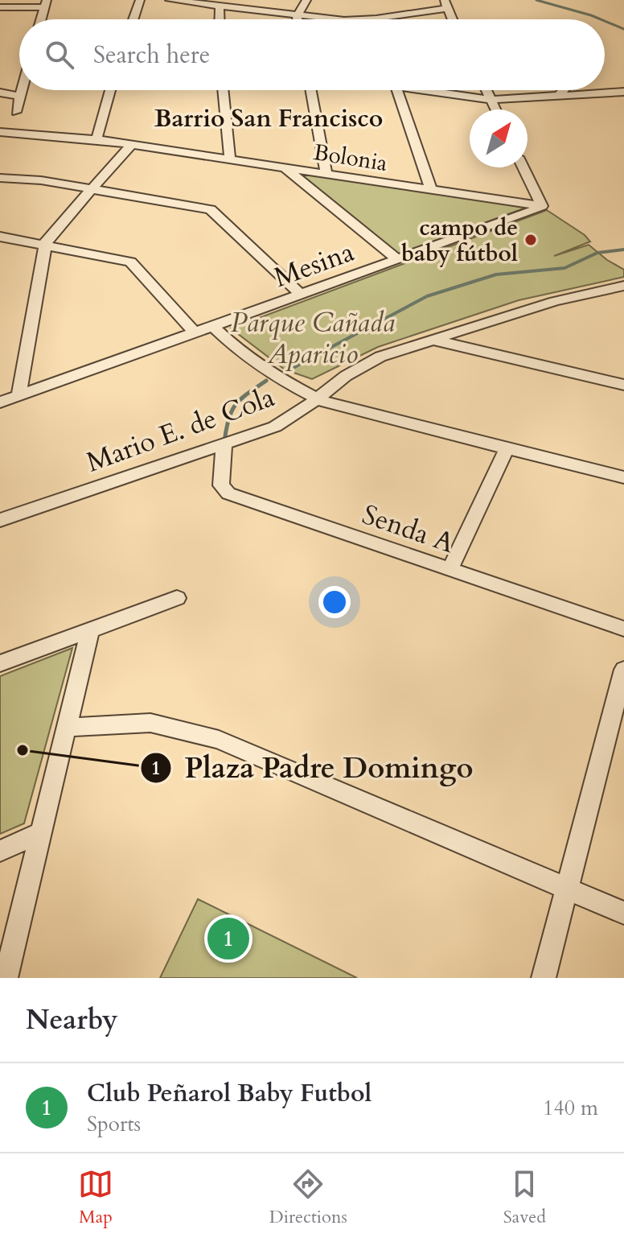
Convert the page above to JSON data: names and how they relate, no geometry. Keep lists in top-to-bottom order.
{
  "streets": {
    "street": [
      "Bolonia",
      "Mesina",
      "Mario E. de Cola",
      "Senda A"
    ]
  },
  "crossings": [
    ["Bolonia", "Mesina"],
    ["Mario E. de Cola", "Senda A"]
  ],
  "districts": ["Barrio San Francisco"],
  "parks": ["Parque Cañada Aparicio"],
  "places": ["campo de baby fútbol", "Plaza Padre Domingo"],
  "north": "top right",
  "page": {
    "search": "Search here",
    "pins": "1",
    "heading": "Nearby",
    "list": [
      {
        "mark": "1",
        "name": "Club Peñarol Baby Futbol",
        "note": "Sports",
        "value": "140 m"
      }
    ],
    "nav": ["Map", "Directions", "Saved"]
  }
}
